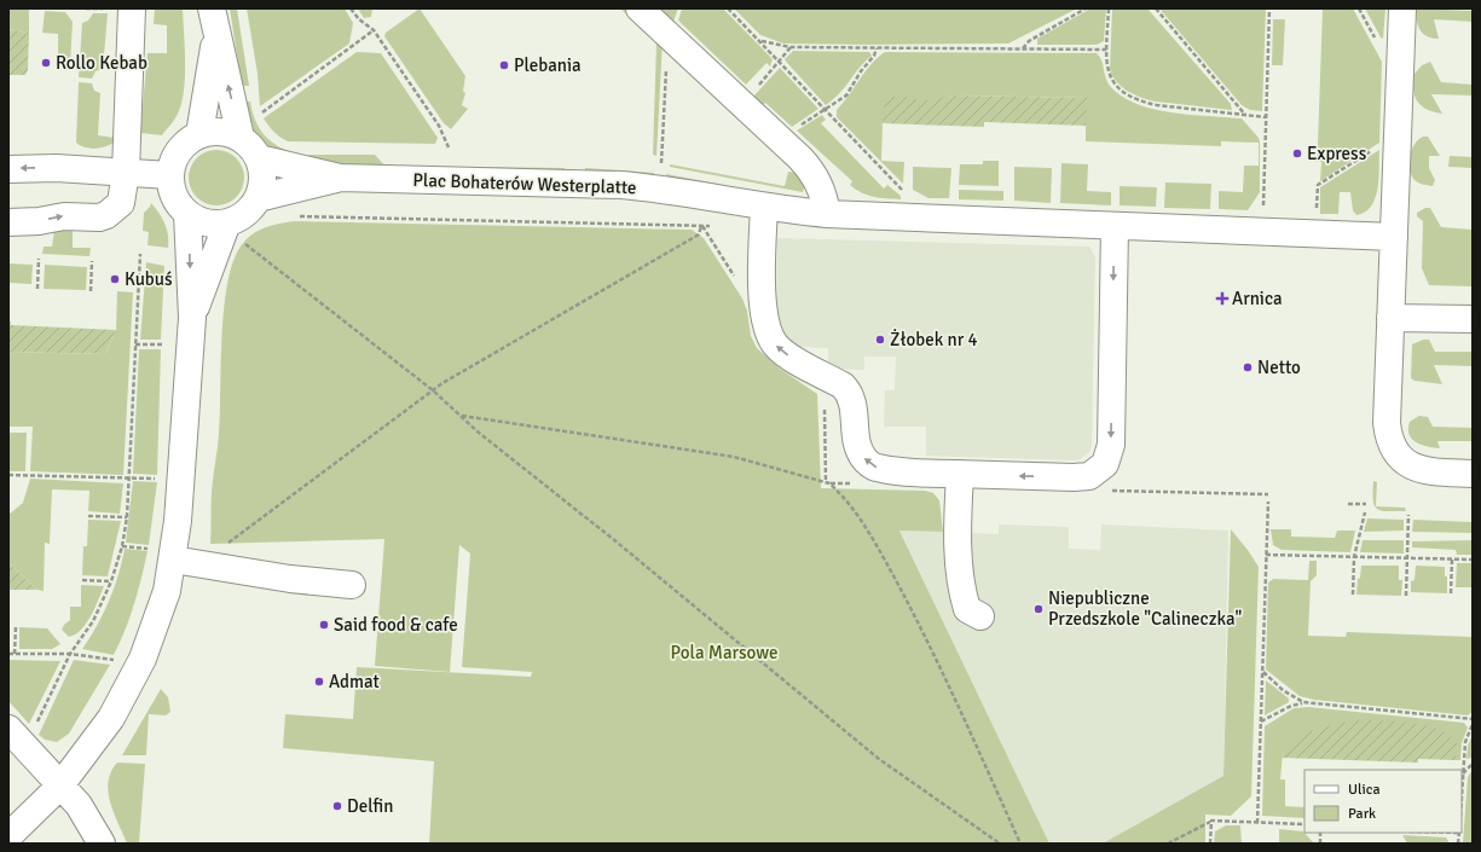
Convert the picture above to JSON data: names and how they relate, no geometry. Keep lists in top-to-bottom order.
{
  "streets": {
    "street": ["Plac Bohaterów Westerplatte"]
  },
  "parks": ["Pola Marsowe"],
  "places": {
    "other": [
      "Rollo Kebab",
      "Plebania",
      "Express",
      "Kubuś",
      "Żłobek nr 4",
      "Netto",
      "Niepubliczne Przedszkole \"Calineczka\"",
      "Said food & cafe",
      "Admat",
      "Delfin"
    ],
    "health": ["Arnica"]
  },
  "legend": ["Ulica", "Park"]
}
